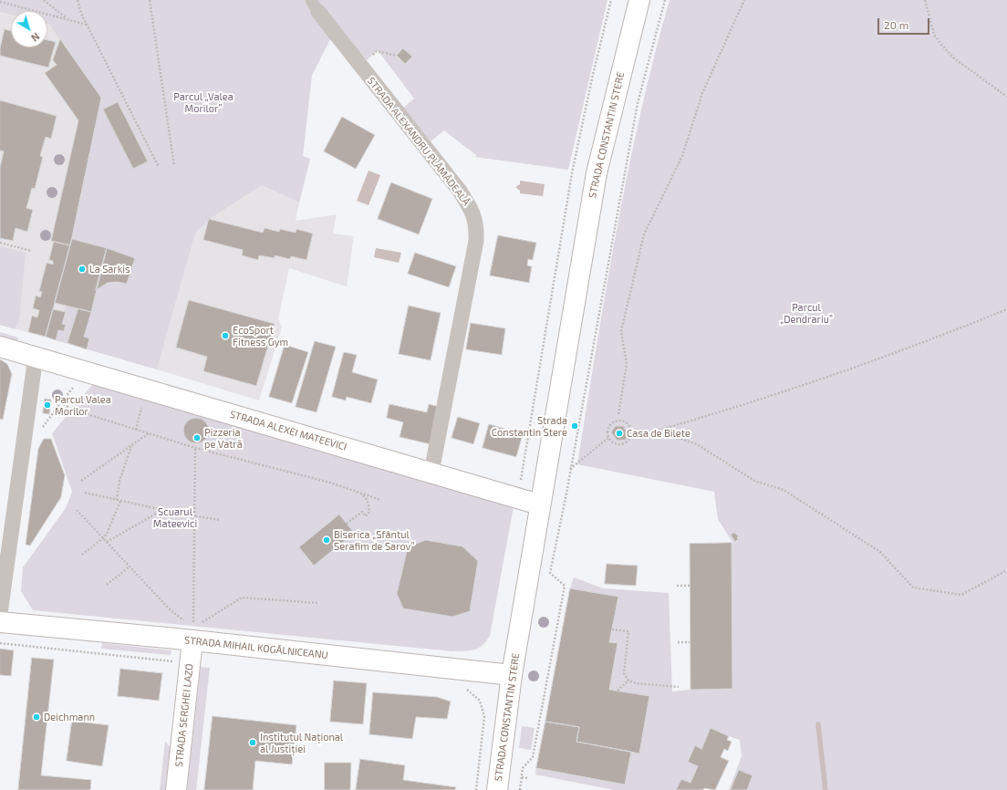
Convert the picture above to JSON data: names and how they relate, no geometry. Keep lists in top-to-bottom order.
{
  "streets": {
    "main road": [
      "STRADA CONSTANTIN STERE",
      "STRADA ALEXEI MATEEVICI",
      "STRADA MIHAIL KOGĂLNICEANU",
      "STRADA SERGHEI LAZO"
    ],
    "street": ["STRADA ALEXANDRU PLĂMĂDEALĂ"]
  },
  "crossings": [
    ["STRADA CONSTANTIN STERE", "STRADA ALEXEI MATEEVICI"],
    ["STRADA CONSTANTIN STERE", "STRADA MIHAIL KOGĂLNICEANU"],
    ["STRADA ALEXANDRU PLĂMĂDEALĂ", "STRADA ALEXEI MATEEVICI"],
    ["STRADA MIHAIL KOGĂLNICEANU", "STRADA SERGHEI LAZO"]
  ],
  "parks": ["Parcul „Valea Morilor”", "Parcul „Dendrariu”", "Scuarul Mateevici"],
  "places": [
    "La Sarkis",
    "EcoSport Fitness Gym",
    "Parcul Valea Morilor",
    "Strada Constantin Stere",
    "Casa de Bilete",
    "Pizzeria pe Vatră",
    "Biserica „Sfântul Serafim de Sarov”",
    "Deichmann",
    "Institutul Național al Justiției"
  ],
  "scale_bar": "20 m",
  "north": "bottom right"
}
